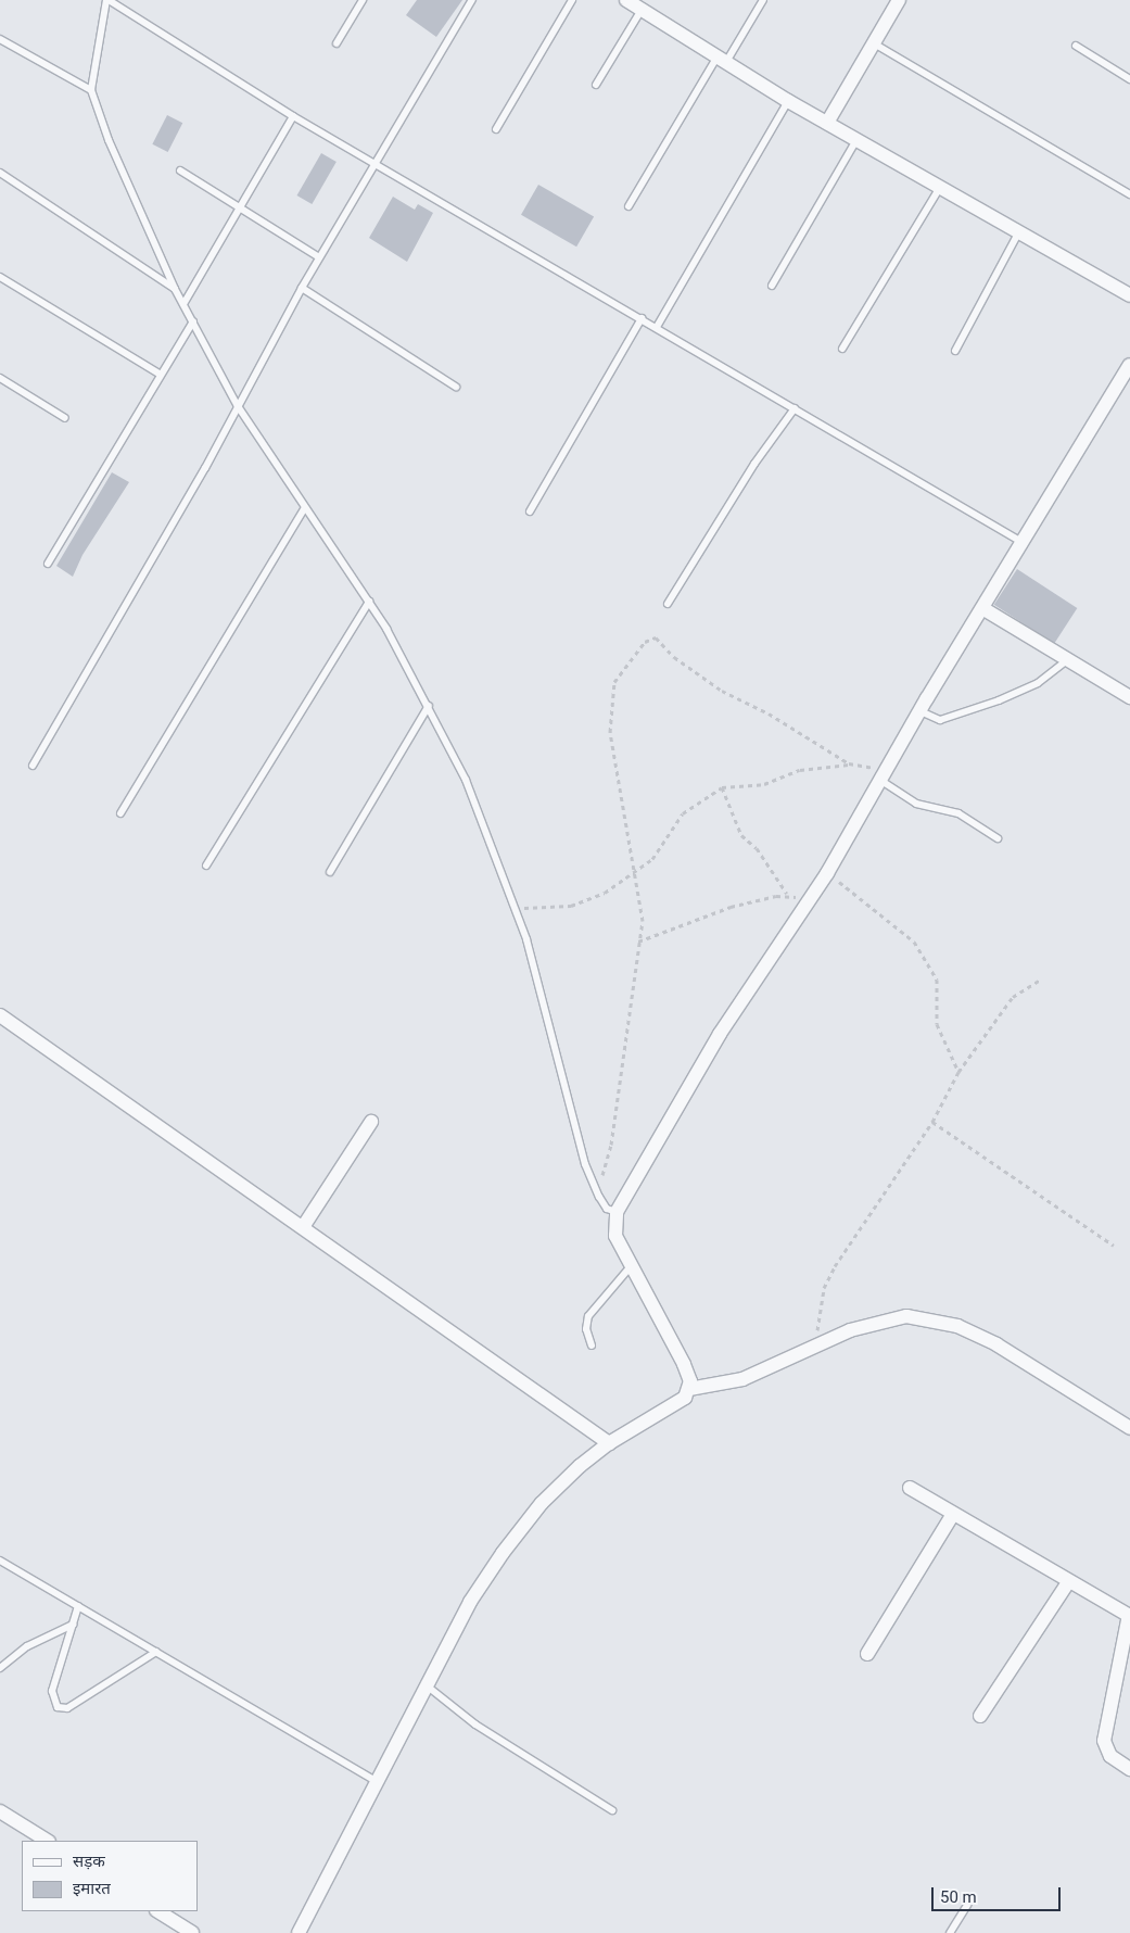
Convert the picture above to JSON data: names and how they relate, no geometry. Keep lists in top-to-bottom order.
{
  "legend": ["सड़क", "इमारत"],
  "scale_bar": "50 m"
}
